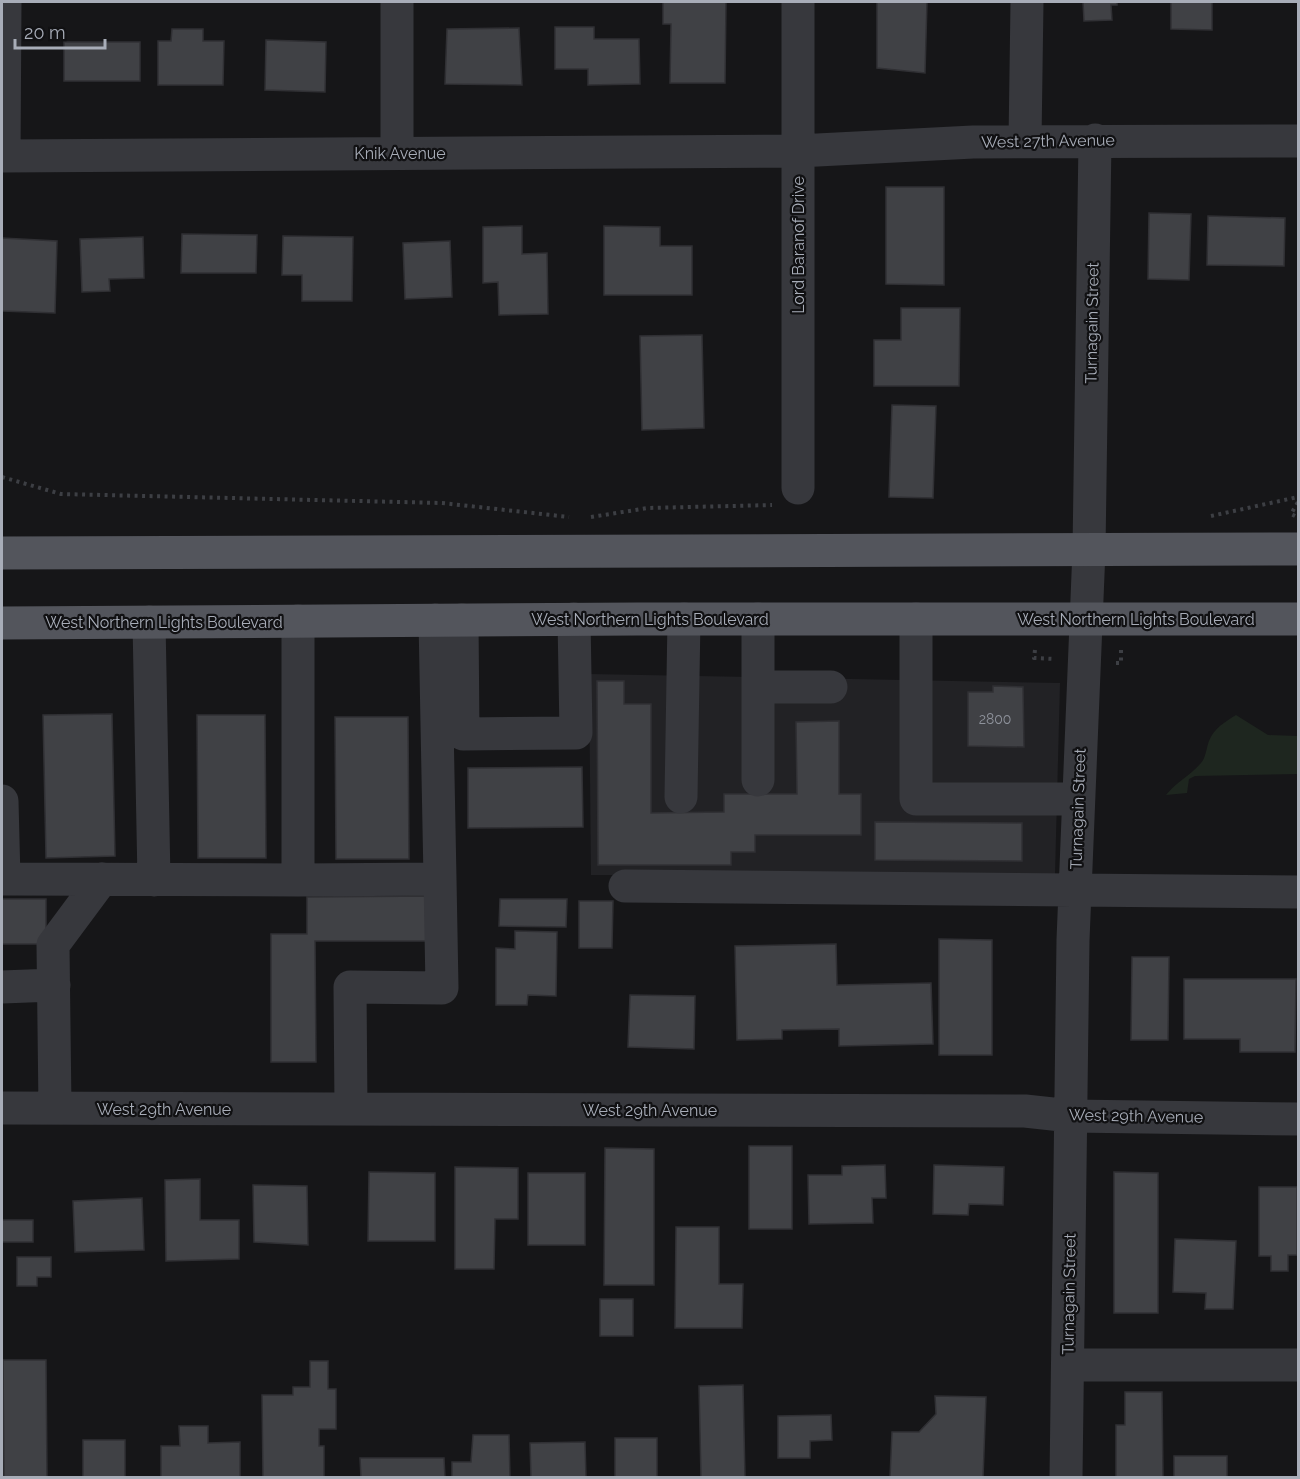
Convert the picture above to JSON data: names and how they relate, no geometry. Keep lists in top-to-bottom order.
{
  "streets": {
    "main road": ["West Northern Lights Boulevard"],
    "street": [
      "West 27th Avenue",
      "Knik Avenue",
      "Lord Baranof Drive",
      "Turnagain Street",
      "West 29th Avenue"
    ]
  },
  "crossings": [
    ["West 27th Avenue", "Knik Avenue"],
    ["West 27th Avenue", "Lord Baranof Drive"],
    ["West 27th Avenue", "Turnagain Street"],
    ["Knik Avenue", "Lord Baranof Drive"],
    ["Turnagain Street", "West Northern Lights Boulevard"],
    ["Turnagain Street", "West 29th Avenue"]
  ],
  "house_numbers": ["2800"],
  "scale_bar": "20 m"
}
